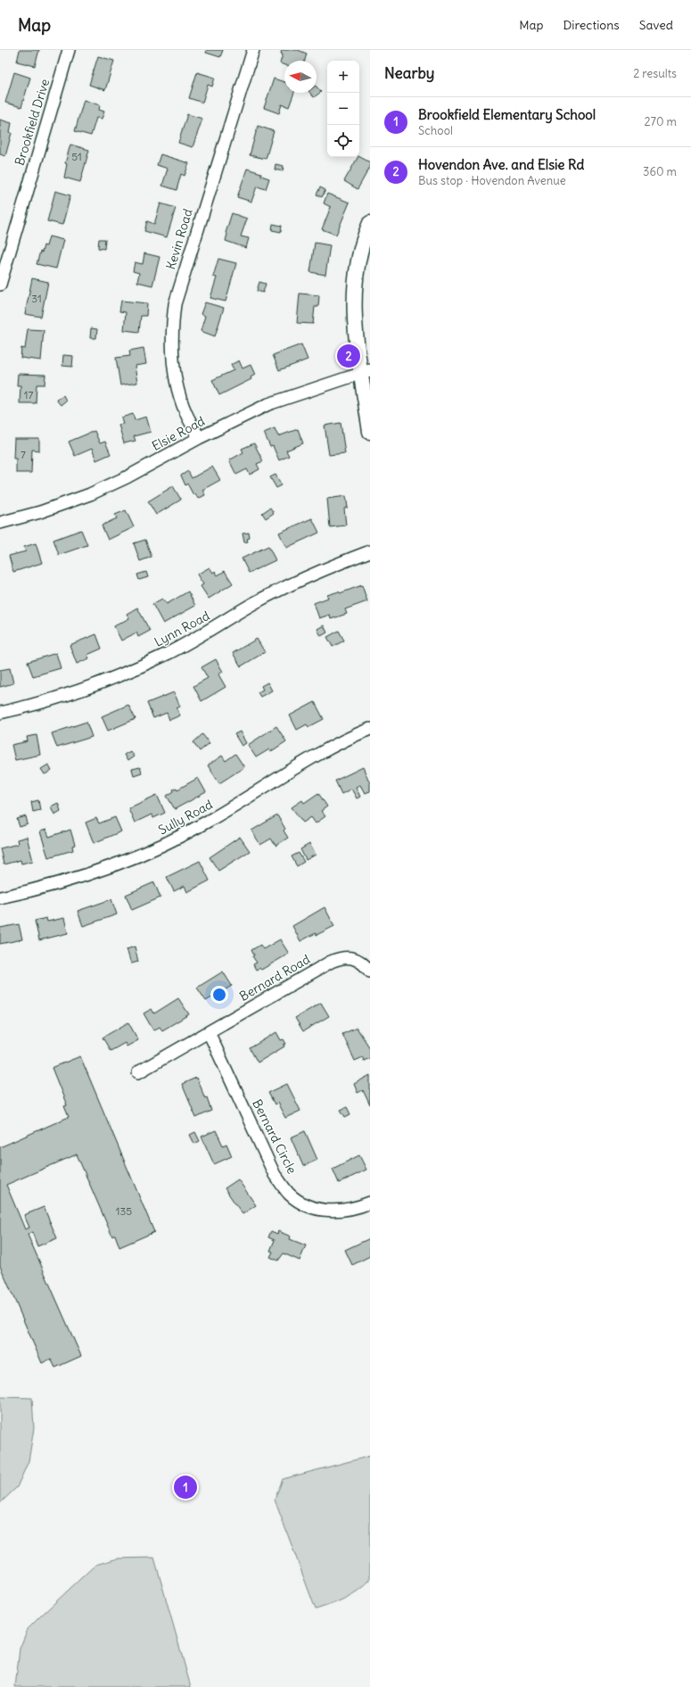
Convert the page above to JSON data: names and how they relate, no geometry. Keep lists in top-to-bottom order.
{
  "streets": {
    "street": [
      "Brookfield Drive",
      "Kevin Road",
      "Elsie Road",
      "Lynn Road",
      "Sully Road",
      "Bernard Road",
      "Bernard Circle"
    ]
  },
  "crossings": [
    ["Kevin Road", "Elsie Road"],
    ["Bernard Road", "Bernard Circle"]
  ],
  "house_numbers": [
    "51",
    "31",
    "17",
    "7",
    "135"
  ],
  "north": "left",
  "page": {
    "header": "Map",
    "nav": ["Map", "Directions", "Saved"],
    "heading": ["Nearby", "2 results"],
    "map_buttons": ["+", "−"],
    "list": [
      {
        "mark": "1",
        "name": "Brookfield Elementary School",
        "note": "School",
        "value": "270 m"
      },
      {
        "mark": "2",
        "name": "Hovendon Ave. and Elsie Rd",
        "note": "Bus stop · Hovendon Avenue",
        "value": "360 m"
      }
    ],
    "pins": ["2", "1"]
  }
}
